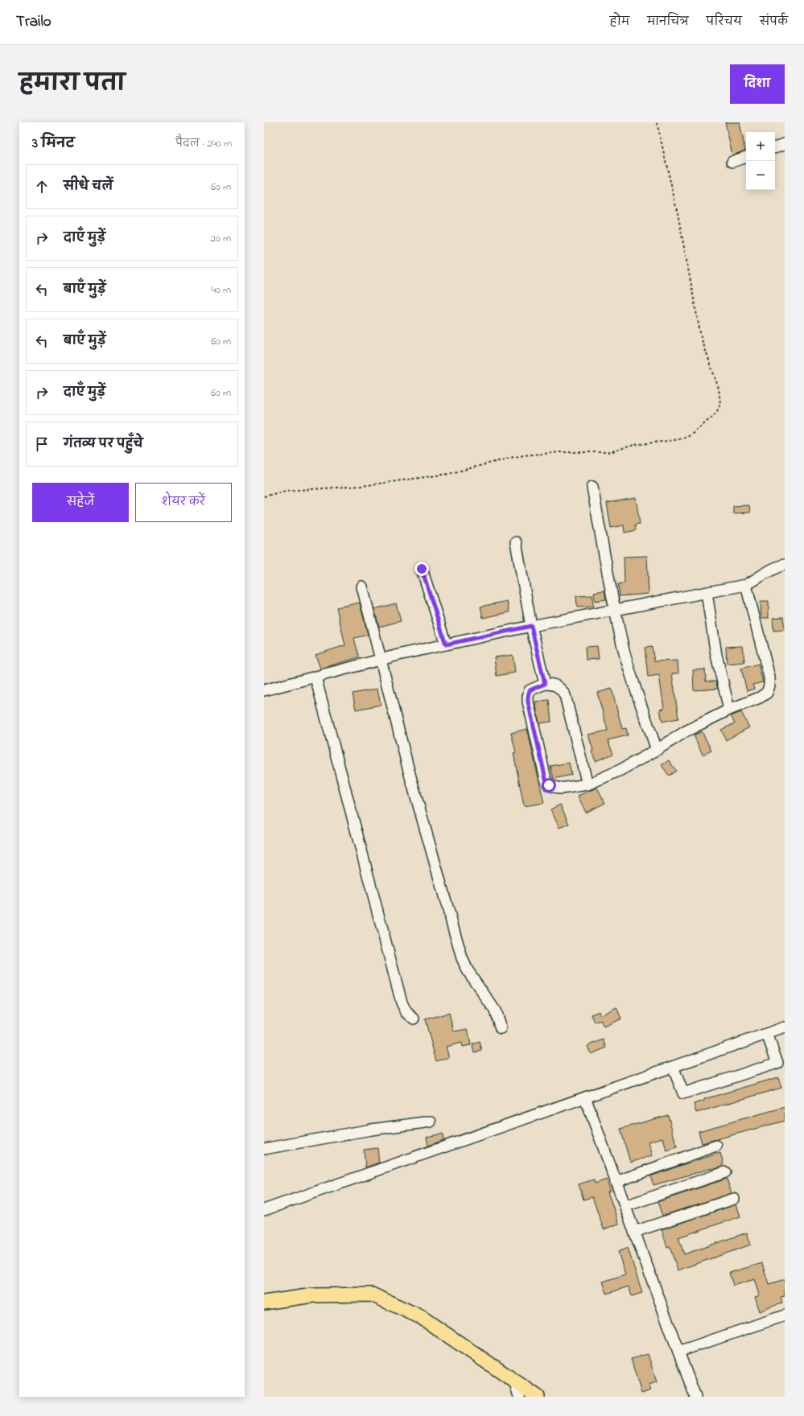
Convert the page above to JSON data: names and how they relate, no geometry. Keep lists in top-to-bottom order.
{
  "page": {
    "header": "Trailo",
    "nav": [
      "होम",
      "मानचित्र",
      "परिचय",
      "संपर्क"
    ],
    "title": "हमारा पता",
    "buttons": [
      "दिशा",
      ["सहेजें", "शेयर करें"]
    ],
    "heading": ["3 मिनट", "पैदल · 240 m"],
    "map_buttons": ["+", "−"],
    "list": [
      ["सीधे चलें", "60 m"],
      ["दाएँ मुड़ें", "20 m"],
      ["बाएँ मुड़ें", "40 m"],
      ["बाएँ मुड़ें", "60 m"],
      ["दाएँ मुड़ें", "60 m"],
      "गंतव्य पर पहुँचे"
    ]
  }
}
